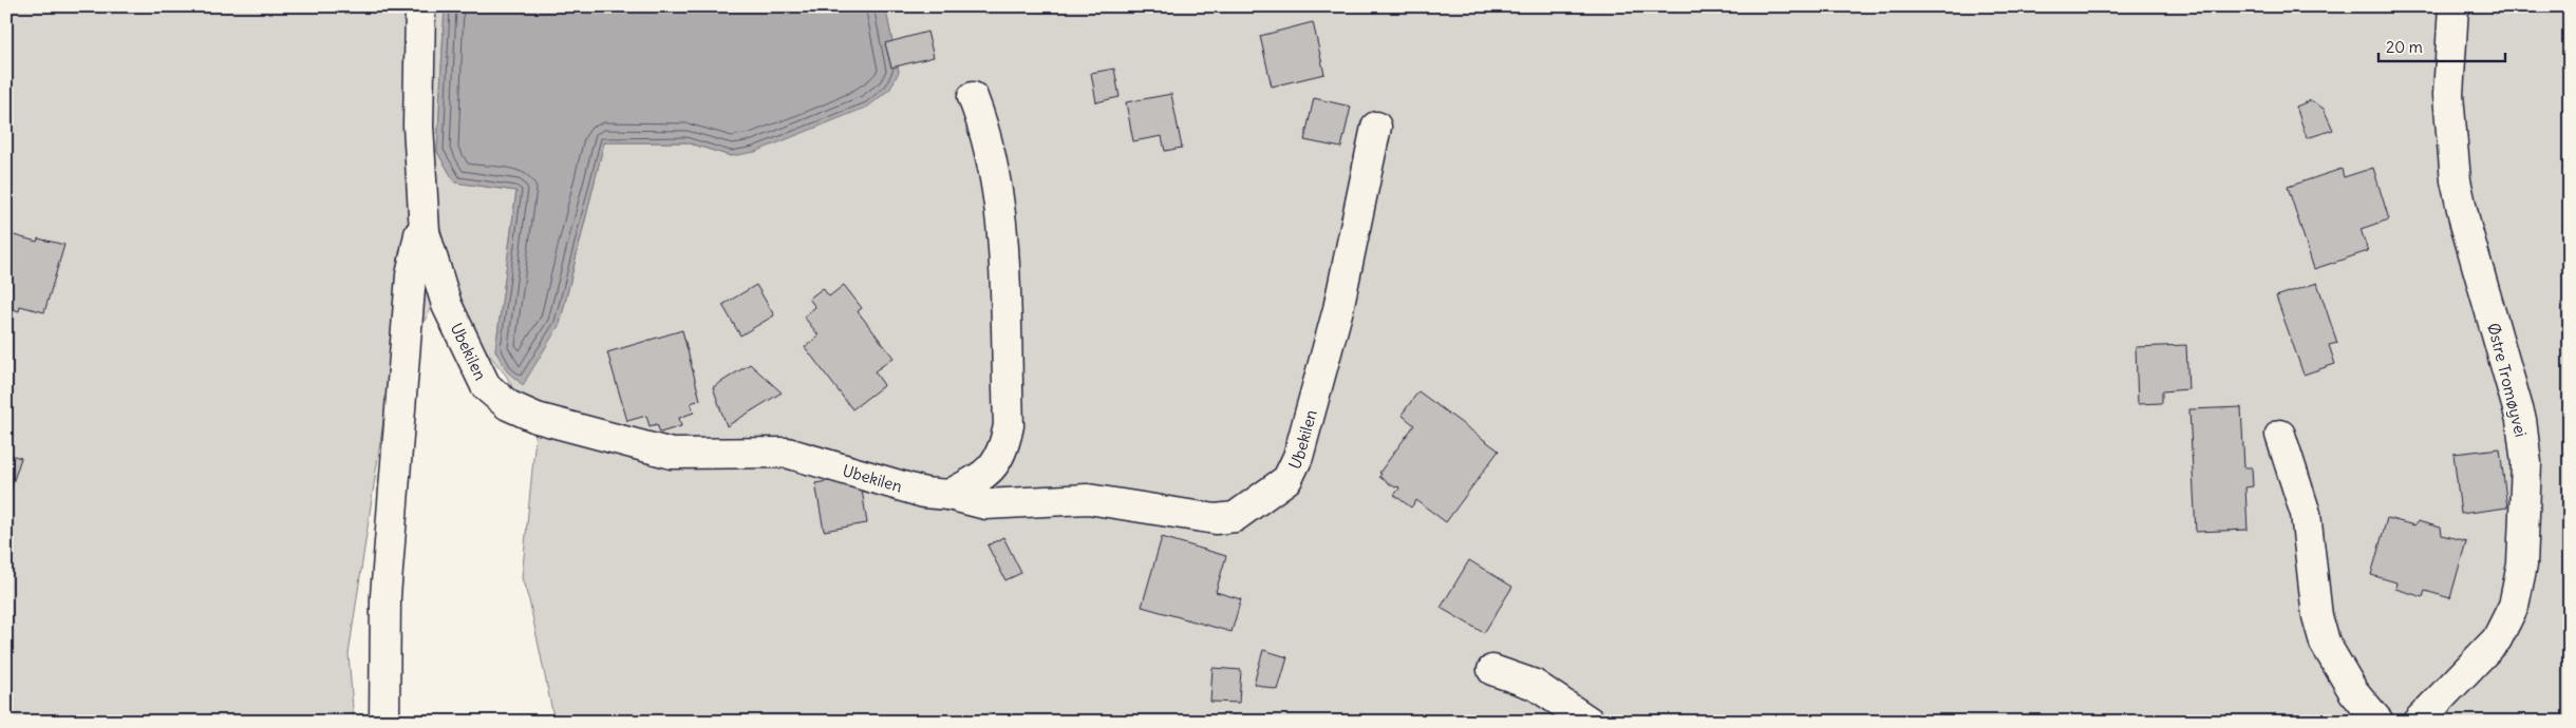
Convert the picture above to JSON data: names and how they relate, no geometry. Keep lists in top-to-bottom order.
{
  "streets": {
    "street": ["Ubekilen", "Østre Tromøyvei"]
  },
  "scale_bar": "20 m"
}
